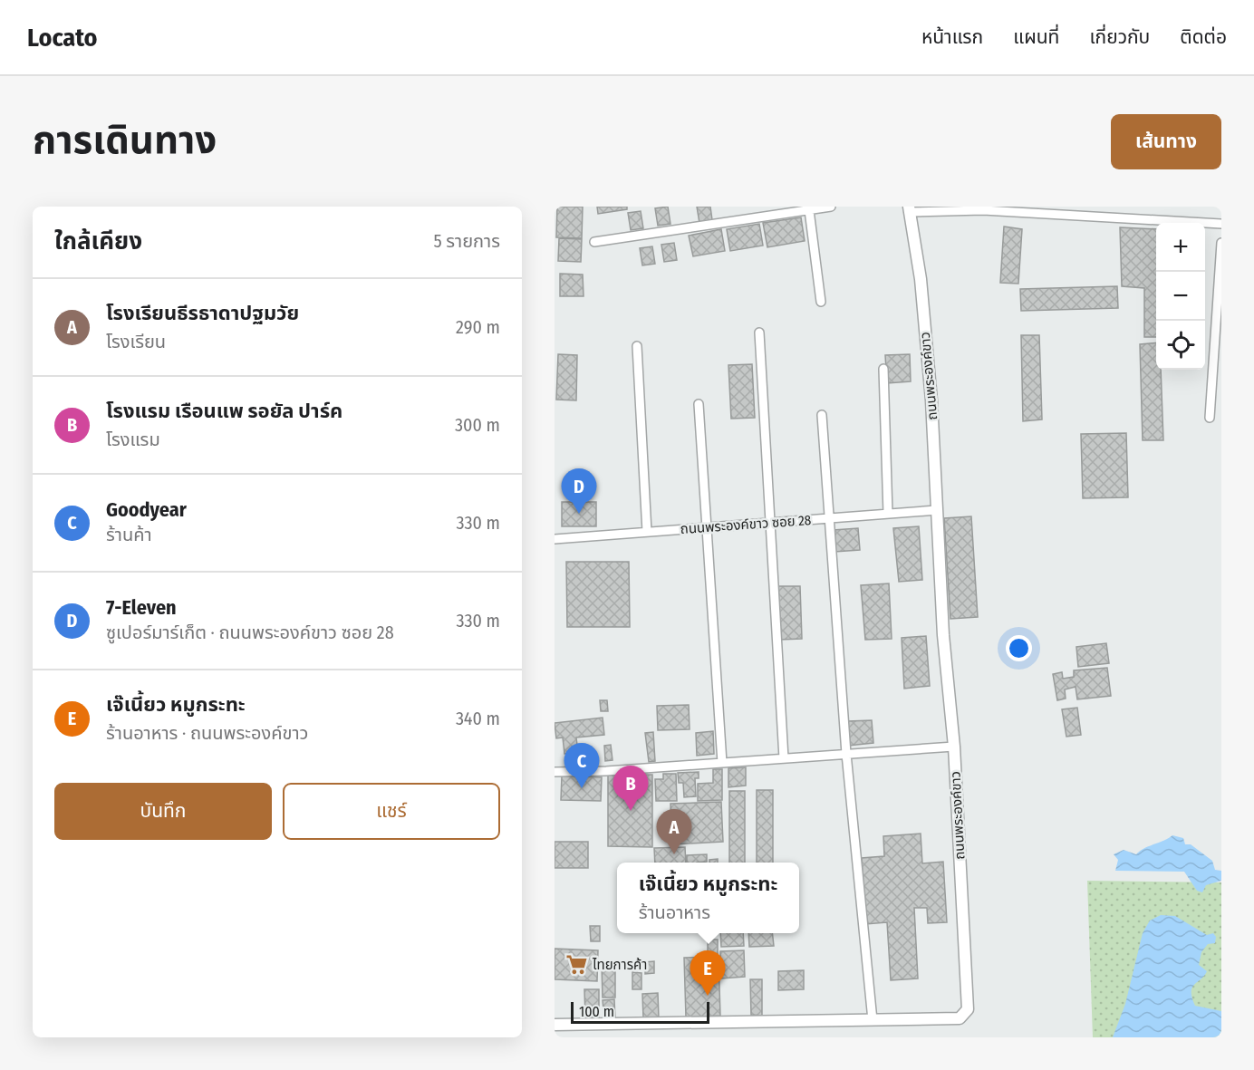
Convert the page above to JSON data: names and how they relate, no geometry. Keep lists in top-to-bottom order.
{
  "streets": {
    "street": ["ถนนพระองค์ขาว", "ถนนพระองค์ขาว ซอย 28"]
  },
  "crossings": [
    ["ถนนพระองค์ขาว", "ถนนพระองค์ขาว ซอย 28"]
  ],
  "places": {
    "supermarket": ["ไทยการค้า"]
  },
  "scale_bar": "100 m",
  "page": {
    "header": "Locato",
    "nav": [
      "หน้าแรก",
      "แผนที่",
      "เกี่ยวกับ",
      "ติดต่อ"
    ],
    "title": "การเดินทาง",
    "buttons": [
      "เส้นทาง",
      ["บันทึก", "แชร์"]
    ],
    "heading": ["ใกล้เคียง", "5 รายการ"],
    "map_buttons": ["+", "−"],
    "list": [
      {
        "mark": "A",
        "name": "โรงเรียนธีรธาดาปฐมวัย",
        "note": "โรงเรียน",
        "value": "290 m"
      },
      {
        "mark": "B",
        "name": "โรงแรม เรือนแพ รอยัล ปาร์ค",
        "note": "โรงแรม",
        "value": "300 m"
      },
      {
        "mark": "C",
        "name": "Goodyear",
        "note": "ร้านค้า",
        "value": "330 m"
      },
      {
        "mark": "D",
        "name": "7-Eleven",
        "note": "ซูเปอร์มาร์เก็ต · ถนนพระองค์ขาว ซอย 28",
        "value": "330 m"
      },
      {
        "mark": "E",
        "name": "เจ๊เนี้ยว หมูกระทะ",
        "note": "ร้านอาหาร · ถนนพระองค์ขาว",
        "value": "340 m"
      }
    ],
    "pins": [
      "D",
      "C",
      "B",
      "A",
      "E"
    ],
    "popup": ["เจ๊เนี้ยว หมูกระทะ", "ร้านอาหาร"],
    "scale": "100 m"
  }
}
